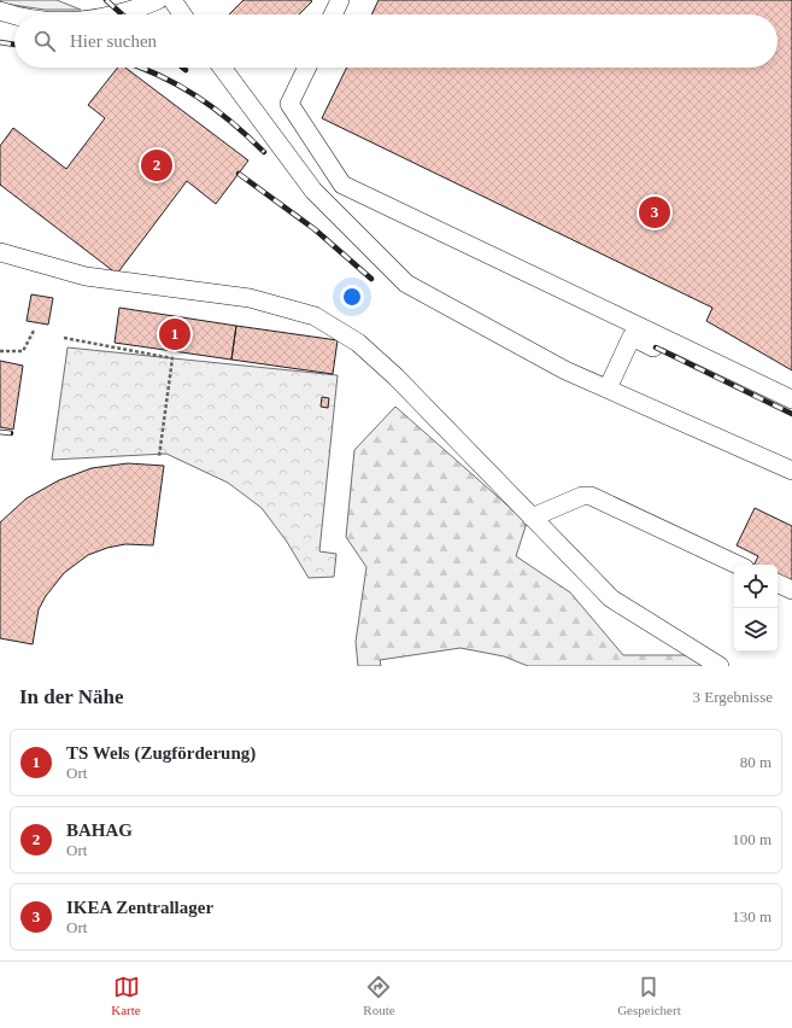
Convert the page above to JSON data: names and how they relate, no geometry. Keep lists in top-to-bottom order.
{
  "page": {
    "search": "Hier suchen",
    "pins": ["2", "3", "1"],
    "heading": ["In der Nähe", "3 Ergebnisse"],
    "list": [
      {
        "mark": "1",
        "name": "TS Wels (Zugförderung)",
        "note": "Ort",
        "value": "80 m"
      },
      {
        "mark": "2",
        "name": "BAHAG",
        "note": "Ort",
        "value": "100 m"
      },
      {
        "mark": "3",
        "name": "IKEA Zentrallager",
        "note": "Ort",
        "value": "130 m"
      }
    ],
    "nav": ["Karte", "Route", "Gespeichert"]
  }
}
